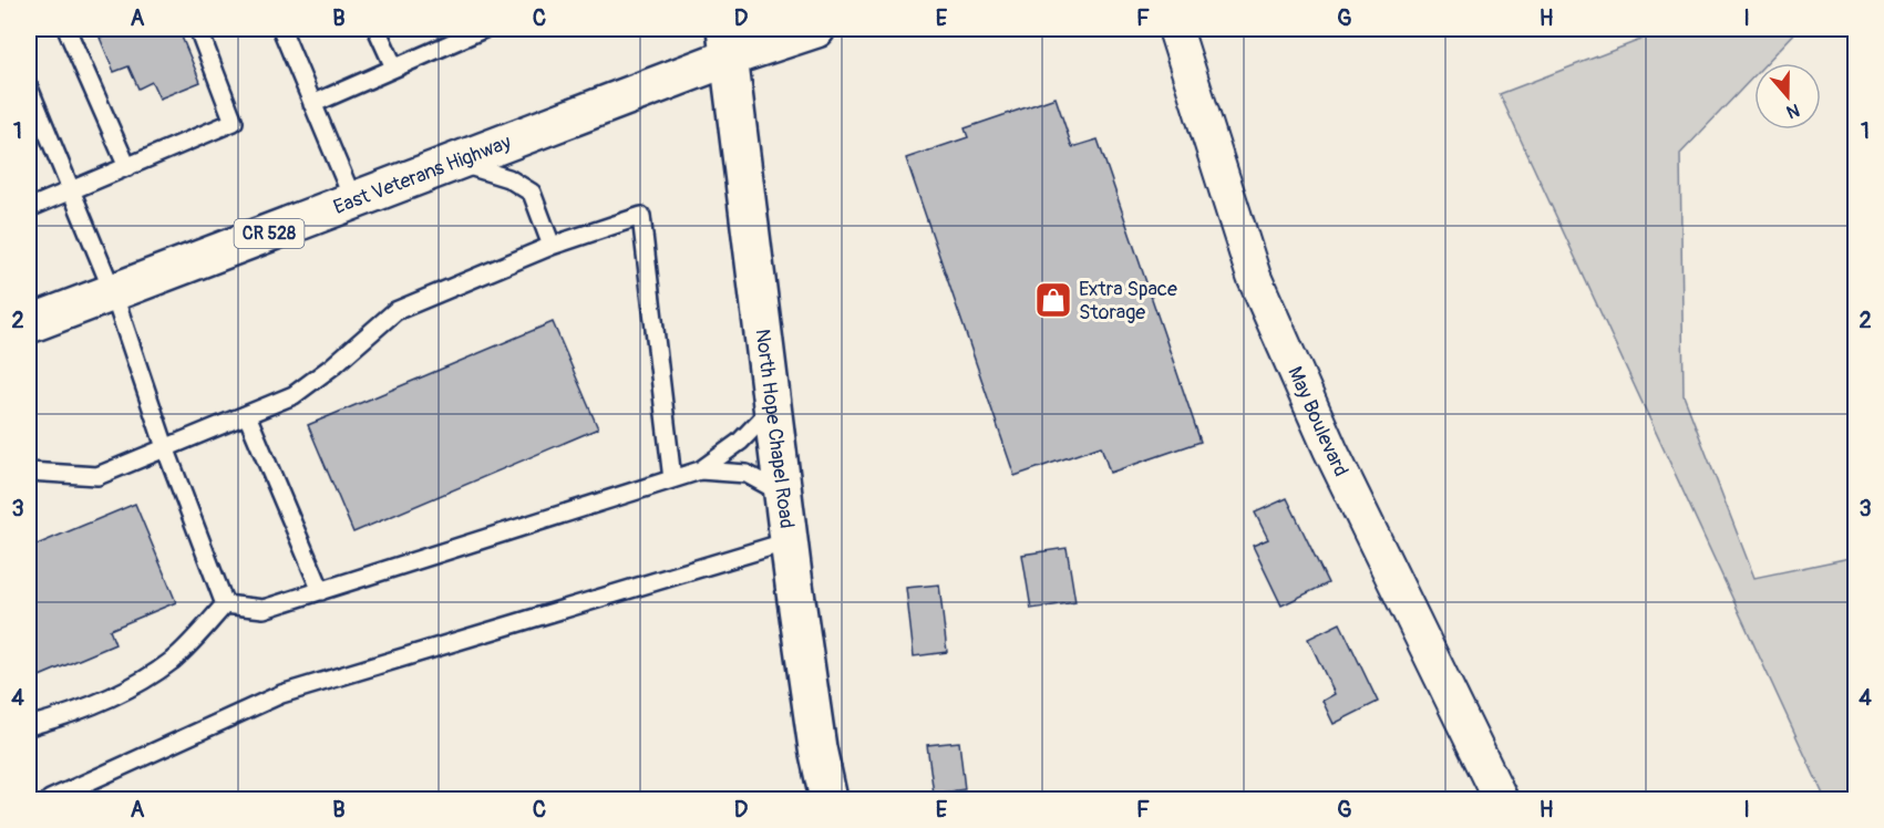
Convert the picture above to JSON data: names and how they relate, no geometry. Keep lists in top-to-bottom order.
{
  "streets": {
    "main road": ["East Veterans Highway", "CR 528", "North Hope Chapel Road"],
    "street": ["May Boulevard"]
  },
  "crossings": [
    ["East Veterans Highway", "North Hope Chapel Road"]
  ],
  "places": {
    "shop": ["Extra Space Storage"]
  },
  "north": "bottom",
  "grid": {
    "columns": [
      "A",
      "B",
      "C",
      "D",
      "E",
      "F",
      "G",
      "H",
      "I"
    ],
    "rows": [
      "1",
      "2",
      "3",
      "4"
    ]
  }
}
